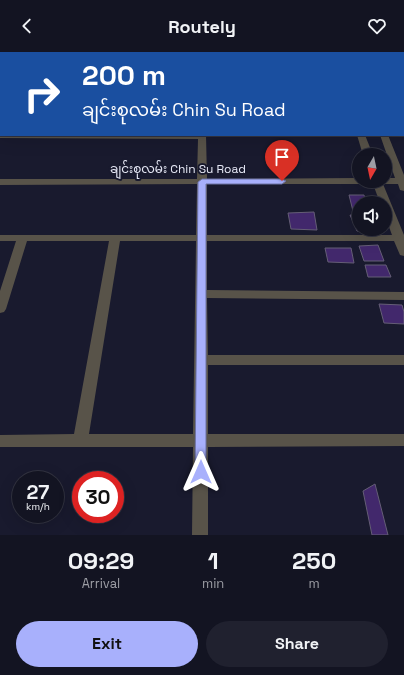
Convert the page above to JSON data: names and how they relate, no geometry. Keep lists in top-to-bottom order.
{
  "streets": {
    "street": ["ချင်းစုလမ်း Chin Su Road"]
  },
  "north": "bottom",
  "page": {
    "header": "Routely",
    "turn": ["200 m", "ချင်းစုလမ်း Chin Su Road"],
    "speed": "27 km/h",
    "limit": "30",
    "eta": [
      "09:29",
      "Arrival",
      "1",
      "min",
      "250",
      "m"
    ],
    "buttons": ["Exit", "Share"]
  }
}
